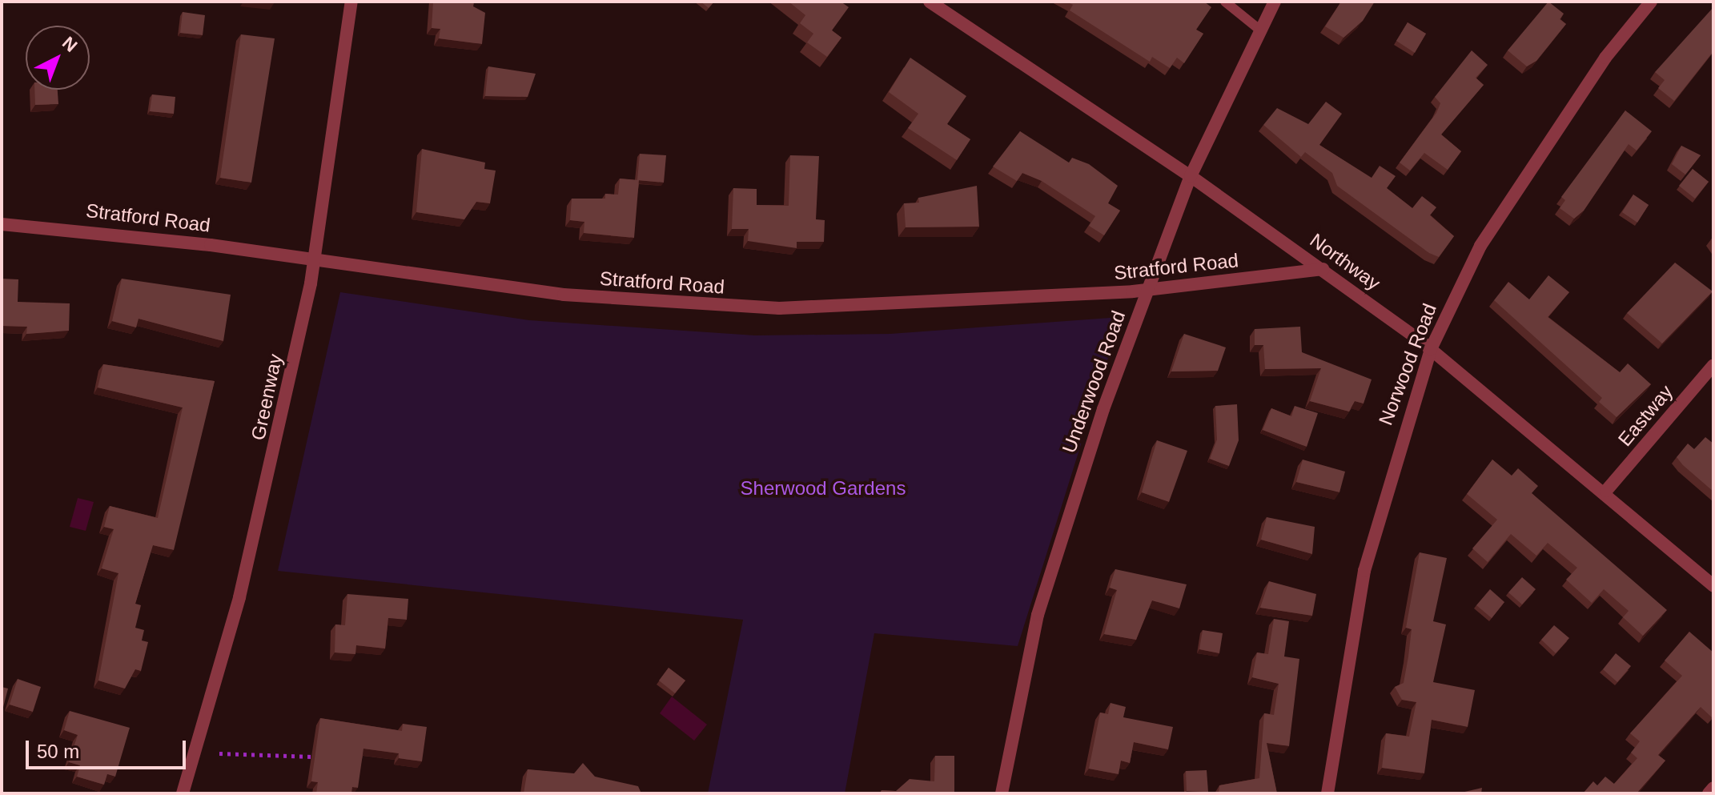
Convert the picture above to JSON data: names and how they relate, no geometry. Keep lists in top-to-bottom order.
{
  "streets": {
    "street": [
      "Stratford Road",
      "Northway",
      "Norwood Road",
      "Underwood Road",
      "Greenway",
      "Eastway"
    ]
  },
  "crossings": [
    ["Stratford Road", "Northway"],
    ["Stratford Road", "Underwood Road"],
    ["Stratford Road", "Greenway"],
    ["Northway", "Norwood Road"],
    ["Northway", "Underwood Road"],
    ["Northway", "Eastway"]
  ],
  "parks": ["Sherwood Gardens"],
  "scale_bar": "50 m",
  "north": "top right"
}
